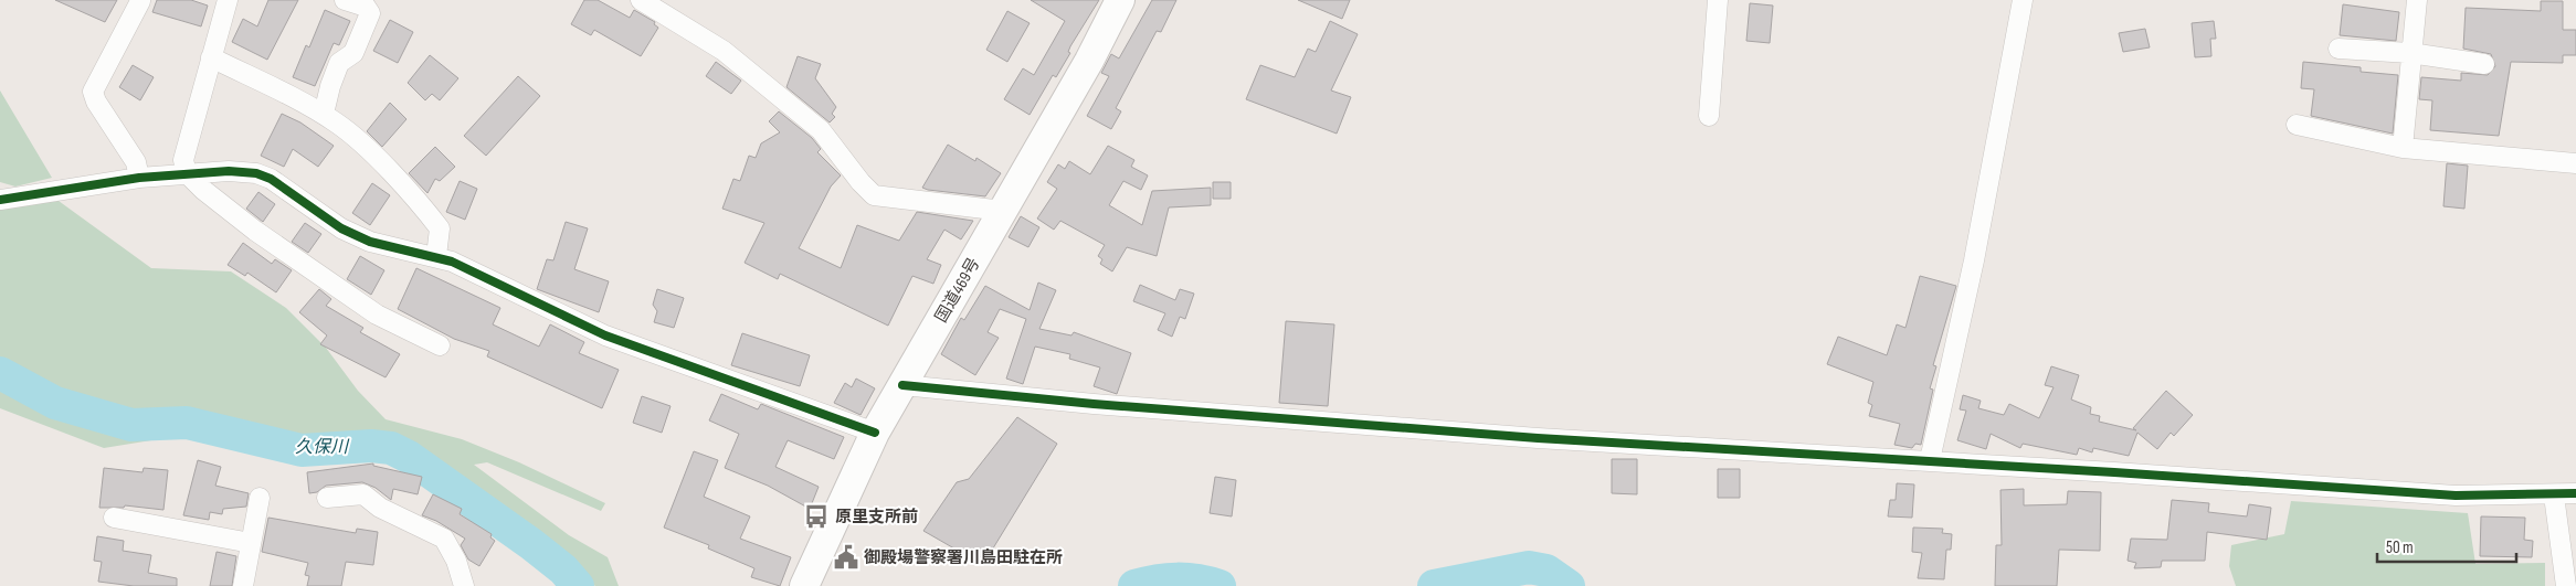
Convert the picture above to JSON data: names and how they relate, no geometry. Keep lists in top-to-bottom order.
{
  "streets": {
    "highway": ["国道469号"]
  },
  "water": ["久保川"],
  "places": {
    "bus stop": ["原里支所前"],
    "public building": ["御殿場警察署川島田駐在所"]
  },
  "scale_bar": "50 m"
}
